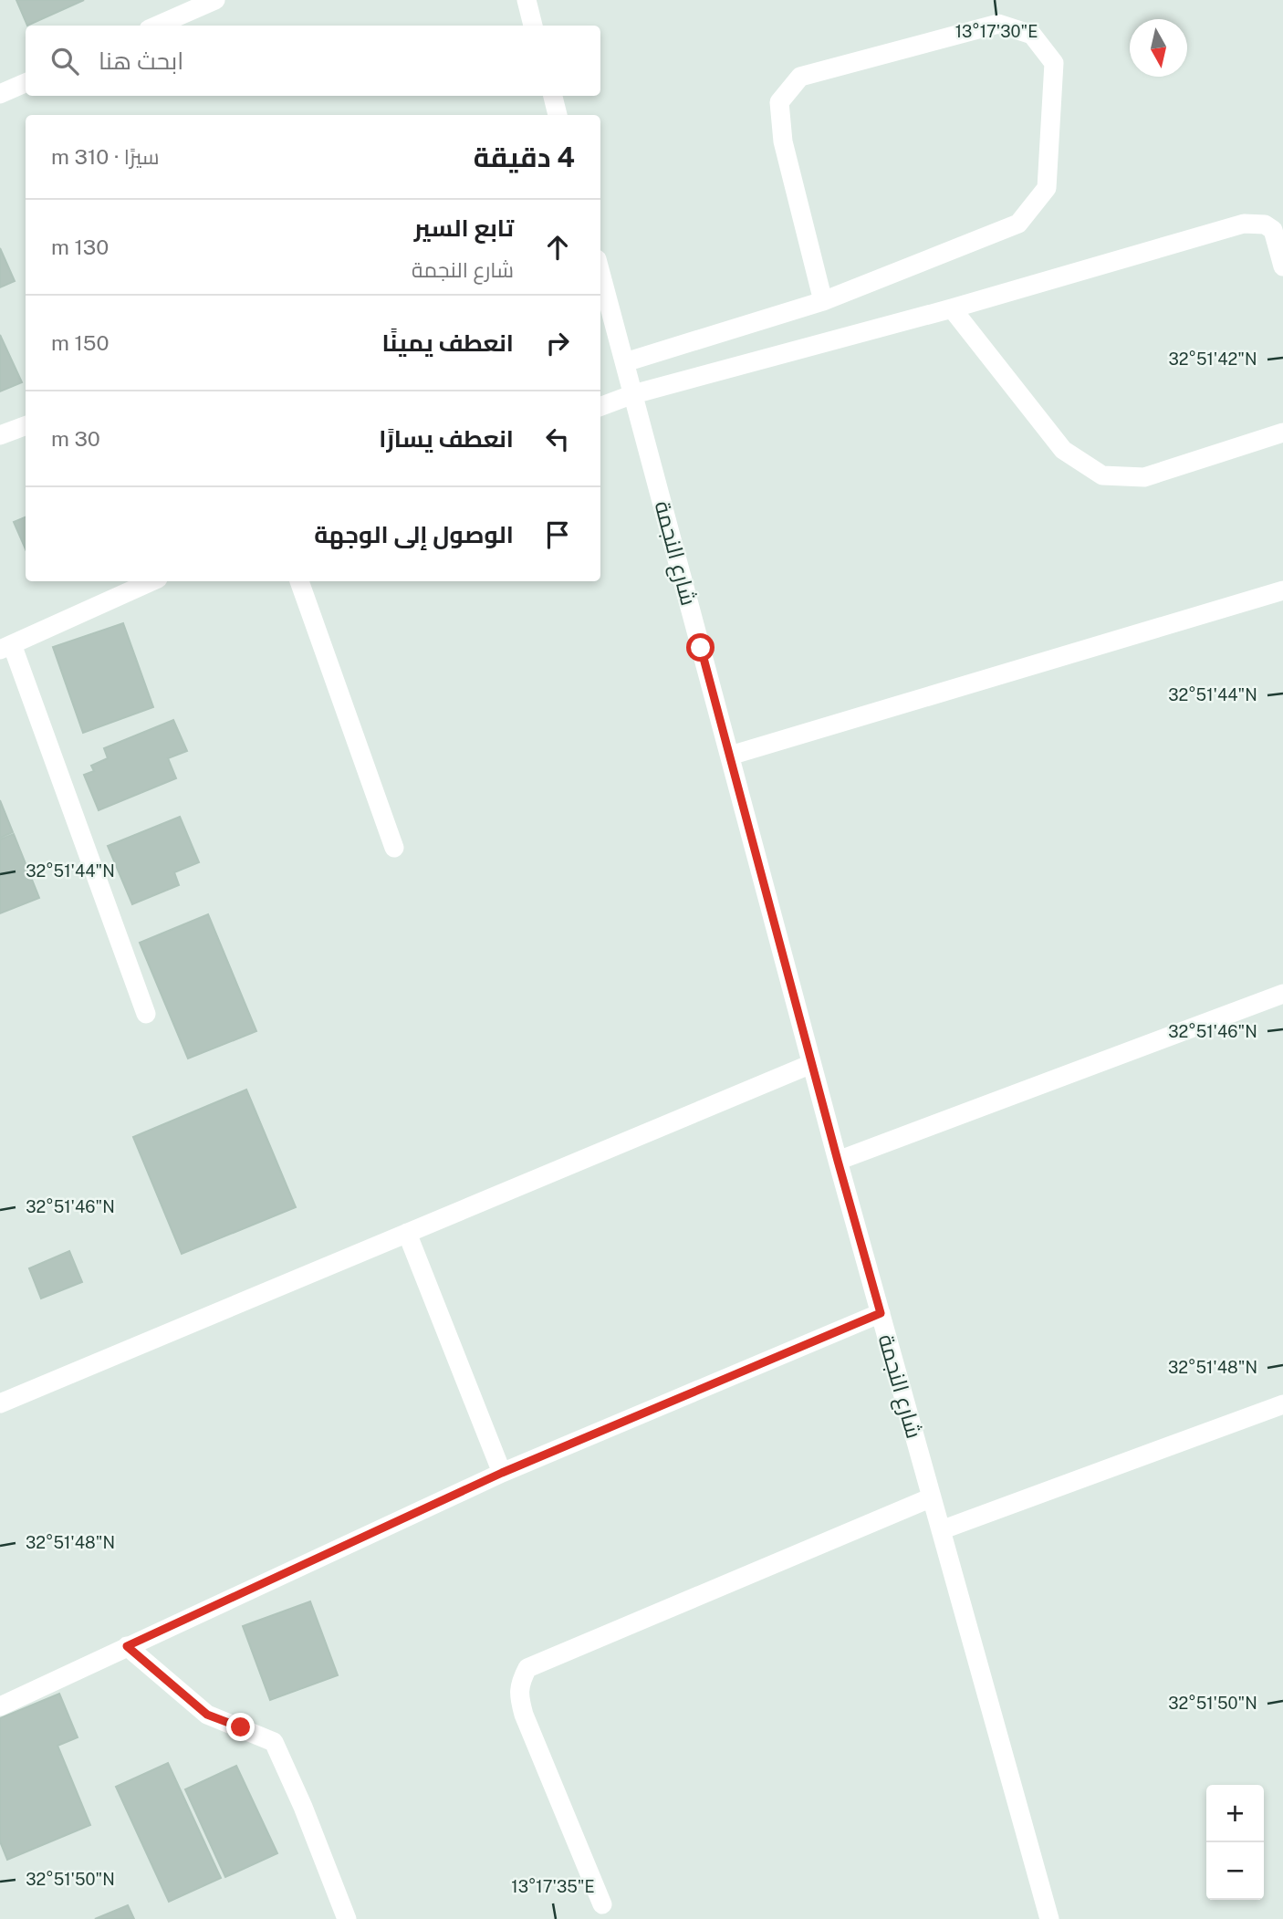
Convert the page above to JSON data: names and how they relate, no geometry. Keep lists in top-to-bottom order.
{
  "streets": {
    "street": ["شارع النجمة"]
  },
  "north": "bottom",
  "page": {
    "search": "ابحث هنا",
    "heading": ["4 دقيقة", "سيرًا · 310 m"],
    "list": [
      ["تابع السير", "شارع النجمة", "130 m"],
      ["انعطف يمينًا", "150 m"],
      ["انعطف يسارًا", "30 m"],
      "الوصول إلى الوجهة"
    ],
    "map_buttons": ["+", "−"]
  },
  "coordinates": [
    "13°17'30\"E",
    "32°51'42\"N",
    "32°51'44\"N",
    "32°51'46\"N",
    "32°51'48\"N",
    "32°51'50\"N",
    "13°17'35\"E"
  ]
}
